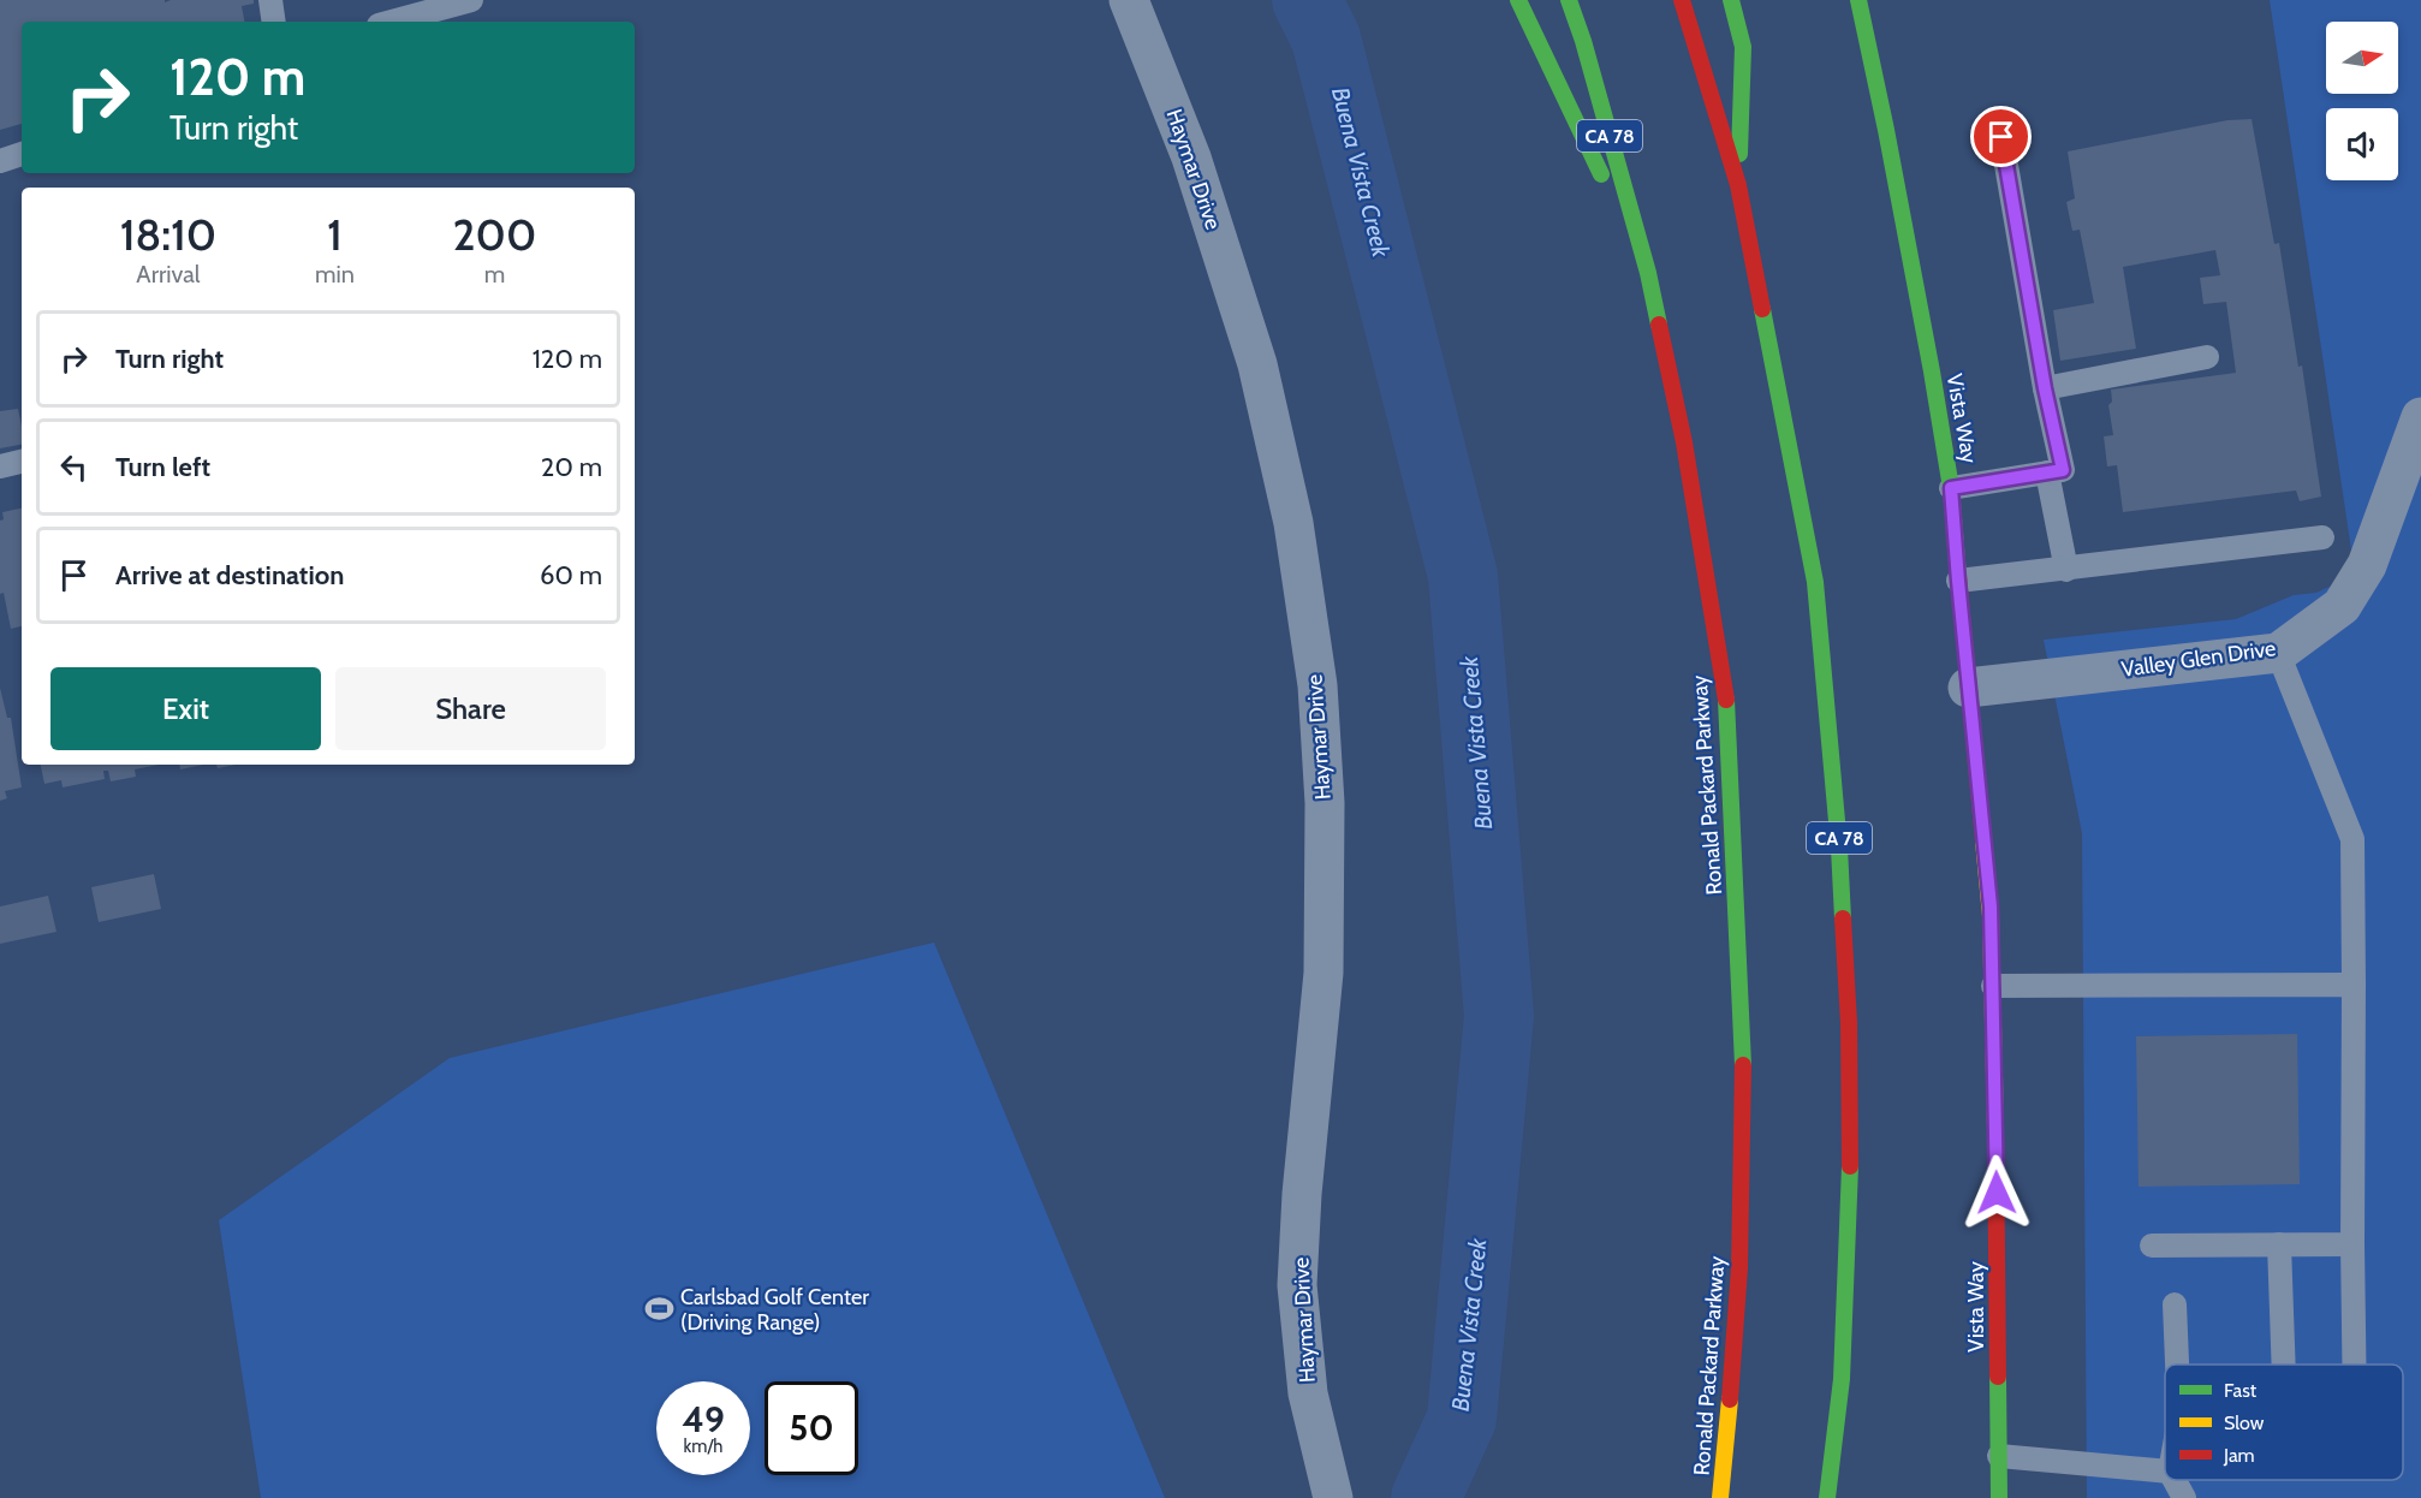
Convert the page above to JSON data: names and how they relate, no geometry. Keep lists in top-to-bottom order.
{
  "streets": {
    "main road": ["CA 78", "Vista Way", "Ronald Packard Parkway"],
    "street": ["Haymar Drive", "Valley Glen Drive"]
  },
  "crossings": [
    ["Vista Way", "Valley Glen Drive"]
  ],
  "water": ["Buena Vista Creek"],
  "places": {
    "sports": ["Carlsbad Golf Center (Driving Range)"]
  },
  "legend": ["Fast", "Slow", "Jam"],
  "north": "right",
  "page": {
    "turn": ["120 m", "Turn right"],
    "eta": [
      "18:10",
      "Arrival",
      "1",
      "min",
      "200",
      "m"
    ],
    "list": [
      {
        "name": "Turn right",
        "value": "120 m"
      },
      {
        "name": "Turn left",
        "value": "20 m"
      },
      {
        "name": "Arrive at destination",
        "value": "60 m"
      }
    ],
    "buttons": ["Exit", "Share"],
    "speed": "49 km/h",
    "limit": "50"
  }
}
